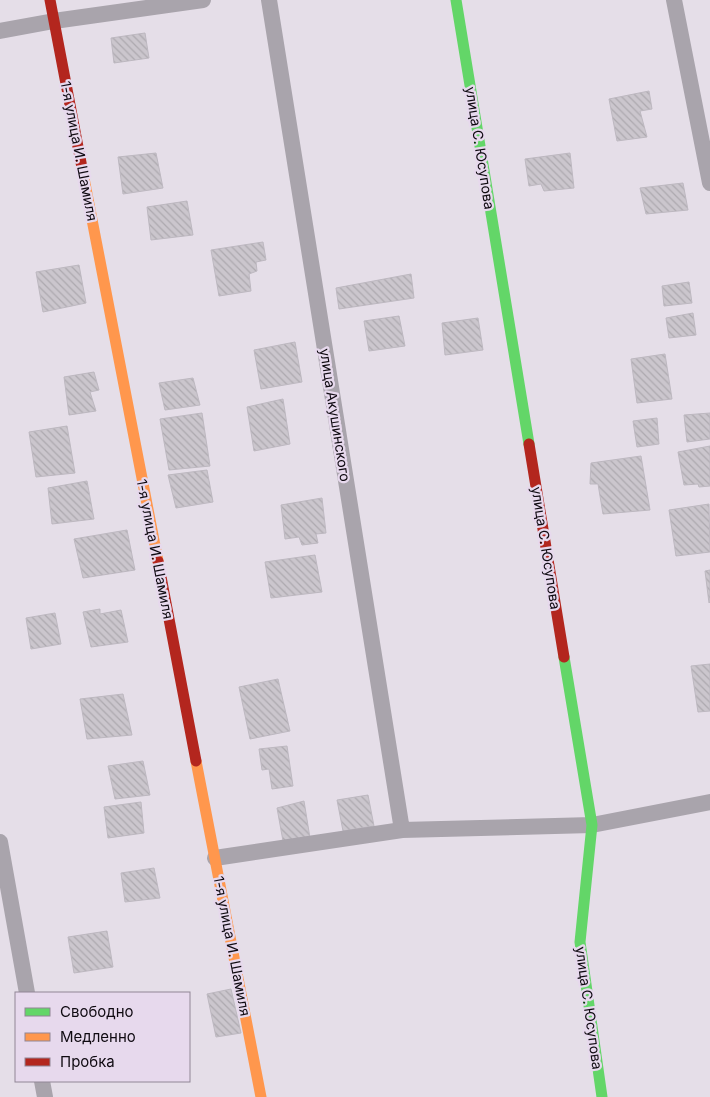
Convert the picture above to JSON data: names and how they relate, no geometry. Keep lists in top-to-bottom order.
{
  "streets": {
    "street": ["улица С. Юсупова", "1-я улица И. Шамиля", "улица Акушинского"]
  },
  "legend": ["Свободно", "Медленно", "Пробка"]
}
